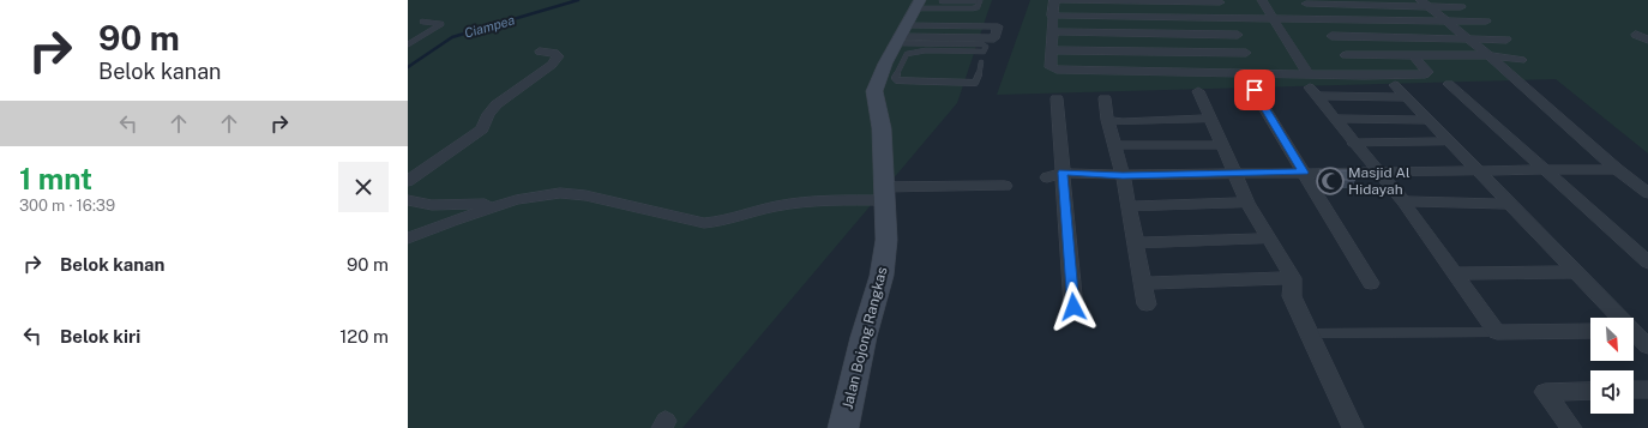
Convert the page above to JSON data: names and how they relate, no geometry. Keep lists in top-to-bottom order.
{
  "streets": {
    "main road": ["Jalan Bojong Rangkas"]
  },
  "water": ["Ciampea"],
  "places": {
    "mosque": ["Masjid Al Hidayah"]
  },
  "north": "bottom right",
  "page": {
    "turn": ["90 m", "Belok kanan"],
    "heading": ["1 mnt", "300 m · 16:39"],
    "list": [
      {
        "name": "Belok kanan",
        "value": "90 m"
      },
      {
        "name": "Belok kiri",
        "value": "120 m"
      }
    ]
  }
}
